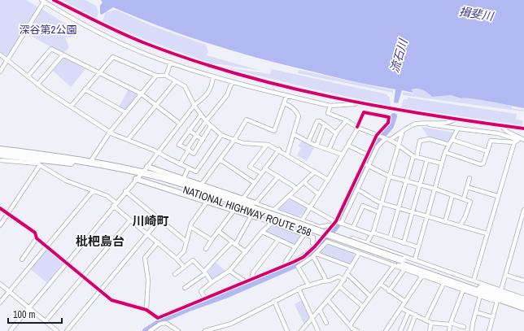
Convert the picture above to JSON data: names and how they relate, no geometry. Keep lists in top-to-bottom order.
{
  "streets": {
    "highway": ["NATIONAL HIGHWAY ROUTE 258"]
  },
  "districts": ["川崎町", "枇杷島台"],
  "water": ["揖斐川", "流石川"],
  "parks": ["深谷第2公園"],
  "scale_bar": "100 m"
}
